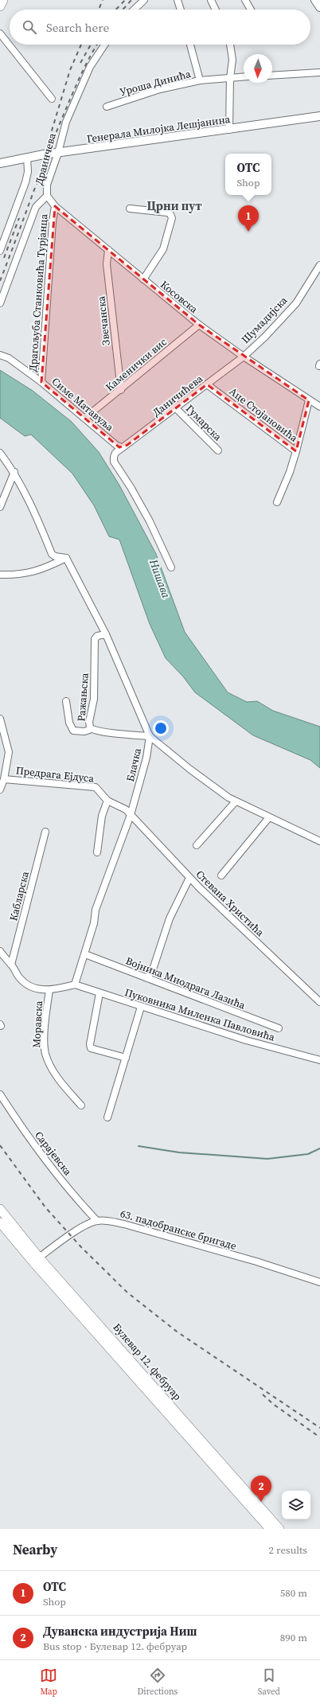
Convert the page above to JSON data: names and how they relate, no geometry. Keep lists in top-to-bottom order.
{
  "streets": {
    "main road": ["Булевар 12. фебруар"],
    "street": [
      "Уроша Динића",
      "Генерала Милојка Лешјанина",
      "Драинчева",
      "Драгољуба Станковића Турјанца",
      "Косовска",
      "Шумадијска",
      "Звечанска",
      "Каменички вис",
      "Даничићева",
      "Симе Матавуља",
      "Аце Стојановића",
      "Гумарска",
      "Ражањска",
      "Блачка",
      "Предрага Ејдуса",
      "Кабларска",
      "Стевана Христића",
      "Војника Миодрага Лазића",
      "Пуковника Миленка Павловића",
      "Моравска",
      "Сарајевска",
      "63. падобранске бригаде"
    ]
  },
  "crossings": [
    ["Генерала Милојка Лешјанина", "Драинчева"],
    ["Драинчева", "Косовска"],
    ["Драгољуба Станковића Турјанца", "Косовска"],
    ["Драгољуба Станковића Турјанца", "Симе Матавуља"],
    ["Косовска", "Шумадијска"],
    ["Косовска", "Звечанска"],
    ["Косовска", "Каменички вис"],
    ["Косовска", "Даничићева"],
    ["Шумадијска", "Даничићева"],
    ["Звечанска", "Каменички вис"],
    ["Каменички вис", "Симе Матавуља"],
    ["Даничићева", "Симе Матавуља"],
    ["Даничићева", "Аце Стојановића"],
    ["Даничићева", "Гумарска"],
    ["Ражањска", "Блачка"],
    ["Блачка", "Предрага Ејдуса"],
    ["Блачка", "Стевана Христића"],
    ["Блачка", "Војника Миодрага Лазића"],
    ["Блачка", "Пуковника Миленка Павловића"],
    ["Блачка", "Моравска"],
    ["Предрага Ејдуса", "Стевана Христића"],
    ["Кабларска", "Моравска"],
    ["Пуковника Миленка Павловића", "Моравска"],
    ["Сарајевска", "63. падобранске бригаде"],
    ["63. падобранске бригаде", "Булевар 12. фебруар"]
  ],
  "districts": ["Црни пут"],
  "water": ["Нишава"],
  "north": "bottom",
  "page": {
    "search": "Search here",
    "popup": ["OTC", "Shop"],
    "pins": ["1", "2"],
    "heading": ["Nearby", "2 results"],
    "list": [
      {
        "mark": "1",
        "name": "OTC",
        "note": "Shop",
        "value": "580 m"
      },
      {
        "mark": "2",
        "name": "Дуванска индустрија Ниш",
        "note": "Bus stop · Булевар 12. фебруар",
        "value": "890 m"
      }
    ],
    "nav": ["Map", "Directions", "Saved"]
  }
}
